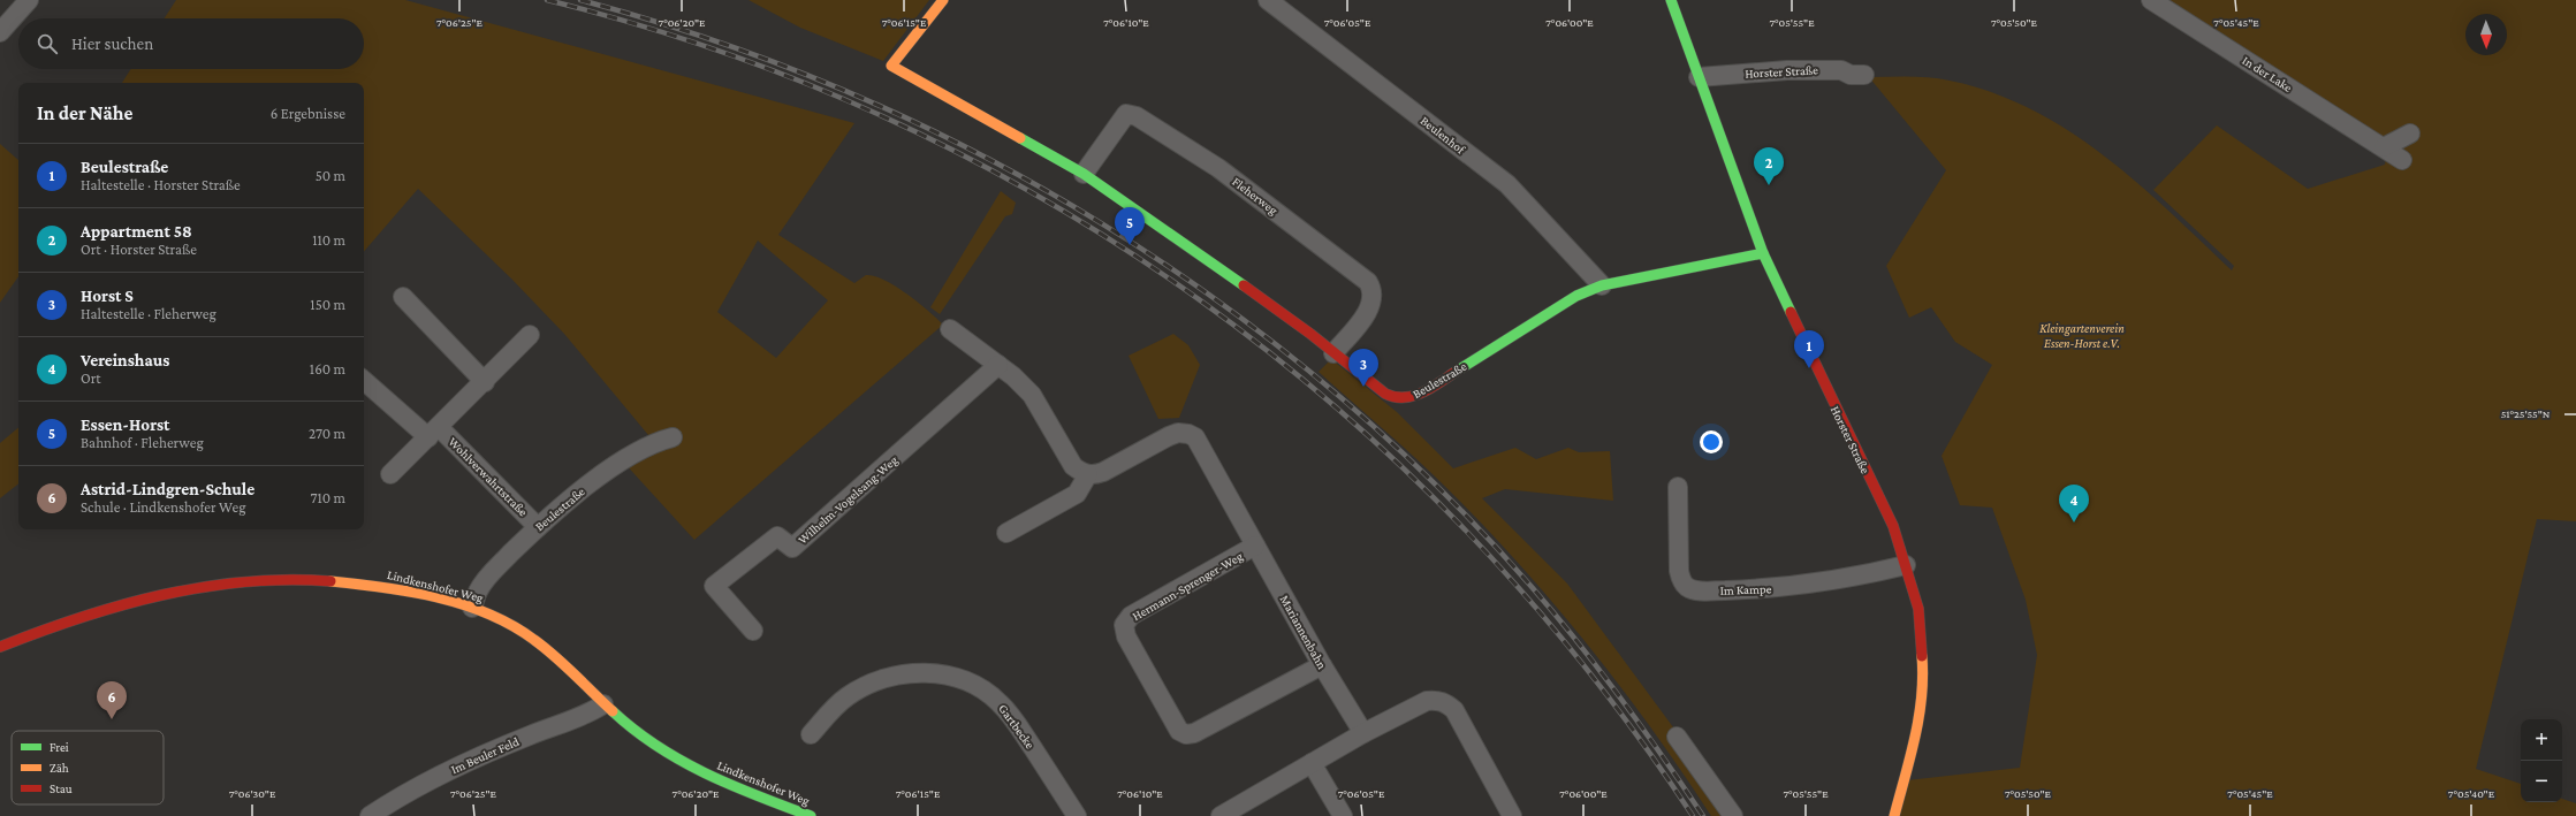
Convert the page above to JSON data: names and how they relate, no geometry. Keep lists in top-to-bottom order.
{
  "streets": {
    "street": [
      "Horster Straße",
      "In der Lake",
      "Beulenhof",
      "Fleherweg",
      "Beulestraße",
      "Wohlverwahrtstraße",
      "Wilhelm-Vogelsang-Weg",
      "Lindkenshofer Weg",
      "Hermann-Sprenger-Weg",
      "Im Kampe",
      "Mariannenbahn",
      "Gartbecke",
      "Im Beuler Feld"
    ]
  },
  "crossings": [
    ["Horster Straße", "Beulestraße"],
    ["Horster Straße", "Im Kampe"],
    ["Beulenhof", "Beulestraße"],
    ["Fleherweg", "Beulestraße"],
    ["Beulestraße", "Wohlverwahrtstraße"],
    ["Beulestraße", "Lindkenshofer Weg"],
    ["Lindkenshofer Weg", "Im Beuler Feld"],
    ["Hermann-Sprenger-Weg", "Mariannenbahn"]
  ],
  "parks": ["Kleingartenverein Essen-Horst e.V."],
  "legend": ["Frei", "Zäh", "Stau"],
  "north": "bottom",
  "page": {
    "search": "Hier suchen",
    "heading": ["In der Nähe", "6 Ergebnisse"],
    "list": [
      {
        "mark": "1",
        "name": "Beulestraße",
        "note": "Haltestelle · Horster Straße",
        "value": "50 m"
      },
      {
        "mark": "2",
        "name": "Appartment 58",
        "note": "Ort · Horster Straße",
        "value": "110 m"
      },
      {
        "mark": "3",
        "name": "Horst S",
        "note": "Haltestelle · Fleherweg",
        "value": "150 m"
      },
      {
        "mark": "4",
        "name": "Vereinshaus",
        "note": "Ort",
        "value": "160 m"
      },
      {
        "mark": "5",
        "name": "Essen-Horst",
        "note": "Bahnhof · Fleherweg",
        "value": "270 m"
      },
      {
        "mark": "6",
        "name": "Astrid-Lindgren-Schule",
        "note": "Schule · Lindkenshofer Weg",
        "value": "710 m"
      }
    ],
    "pins": [
      "2",
      "5",
      "1",
      "3",
      "4",
      "6"
    ],
    "map_buttons": ["+", "−"]
  },
  "coordinates": [
    "7°06'25\"E",
    "7°06'20\"E",
    "7°06'15\"E",
    "7°06'10\"E",
    "7°06'05\"E",
    "7°06'00\"E",
    "7°05'55\"E",
    "7°05'50\"E",
    "7°05'45\"E",
    "51°25'55\"N",
    "7°06'30\"E",
    "7°05'40\"E"
  ]
}
